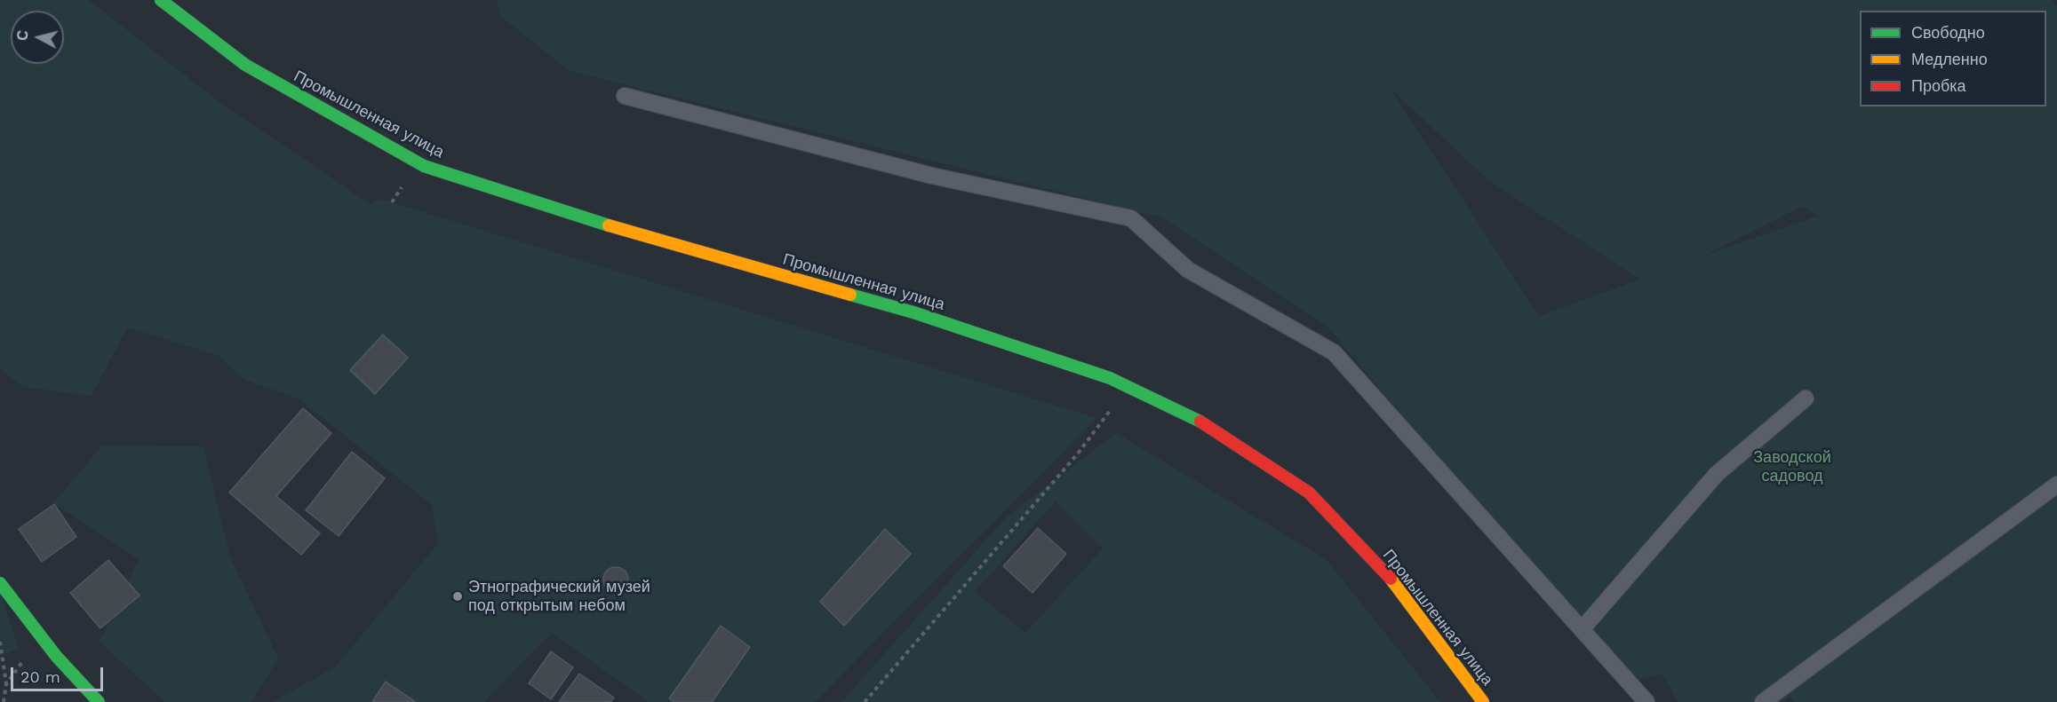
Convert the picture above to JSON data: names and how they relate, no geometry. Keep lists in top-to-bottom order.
{
  "streets": {
    "main road": ["Промышленная улица"]
  },
  "parks": ["Заводской садовод"],
  "places": ["Этнографический музей под открытым небом"],
  "legend": ["Свободно", "Медленно", "Пробка"],
  "scale_bar": "20 m",
  "north": "left"
}
